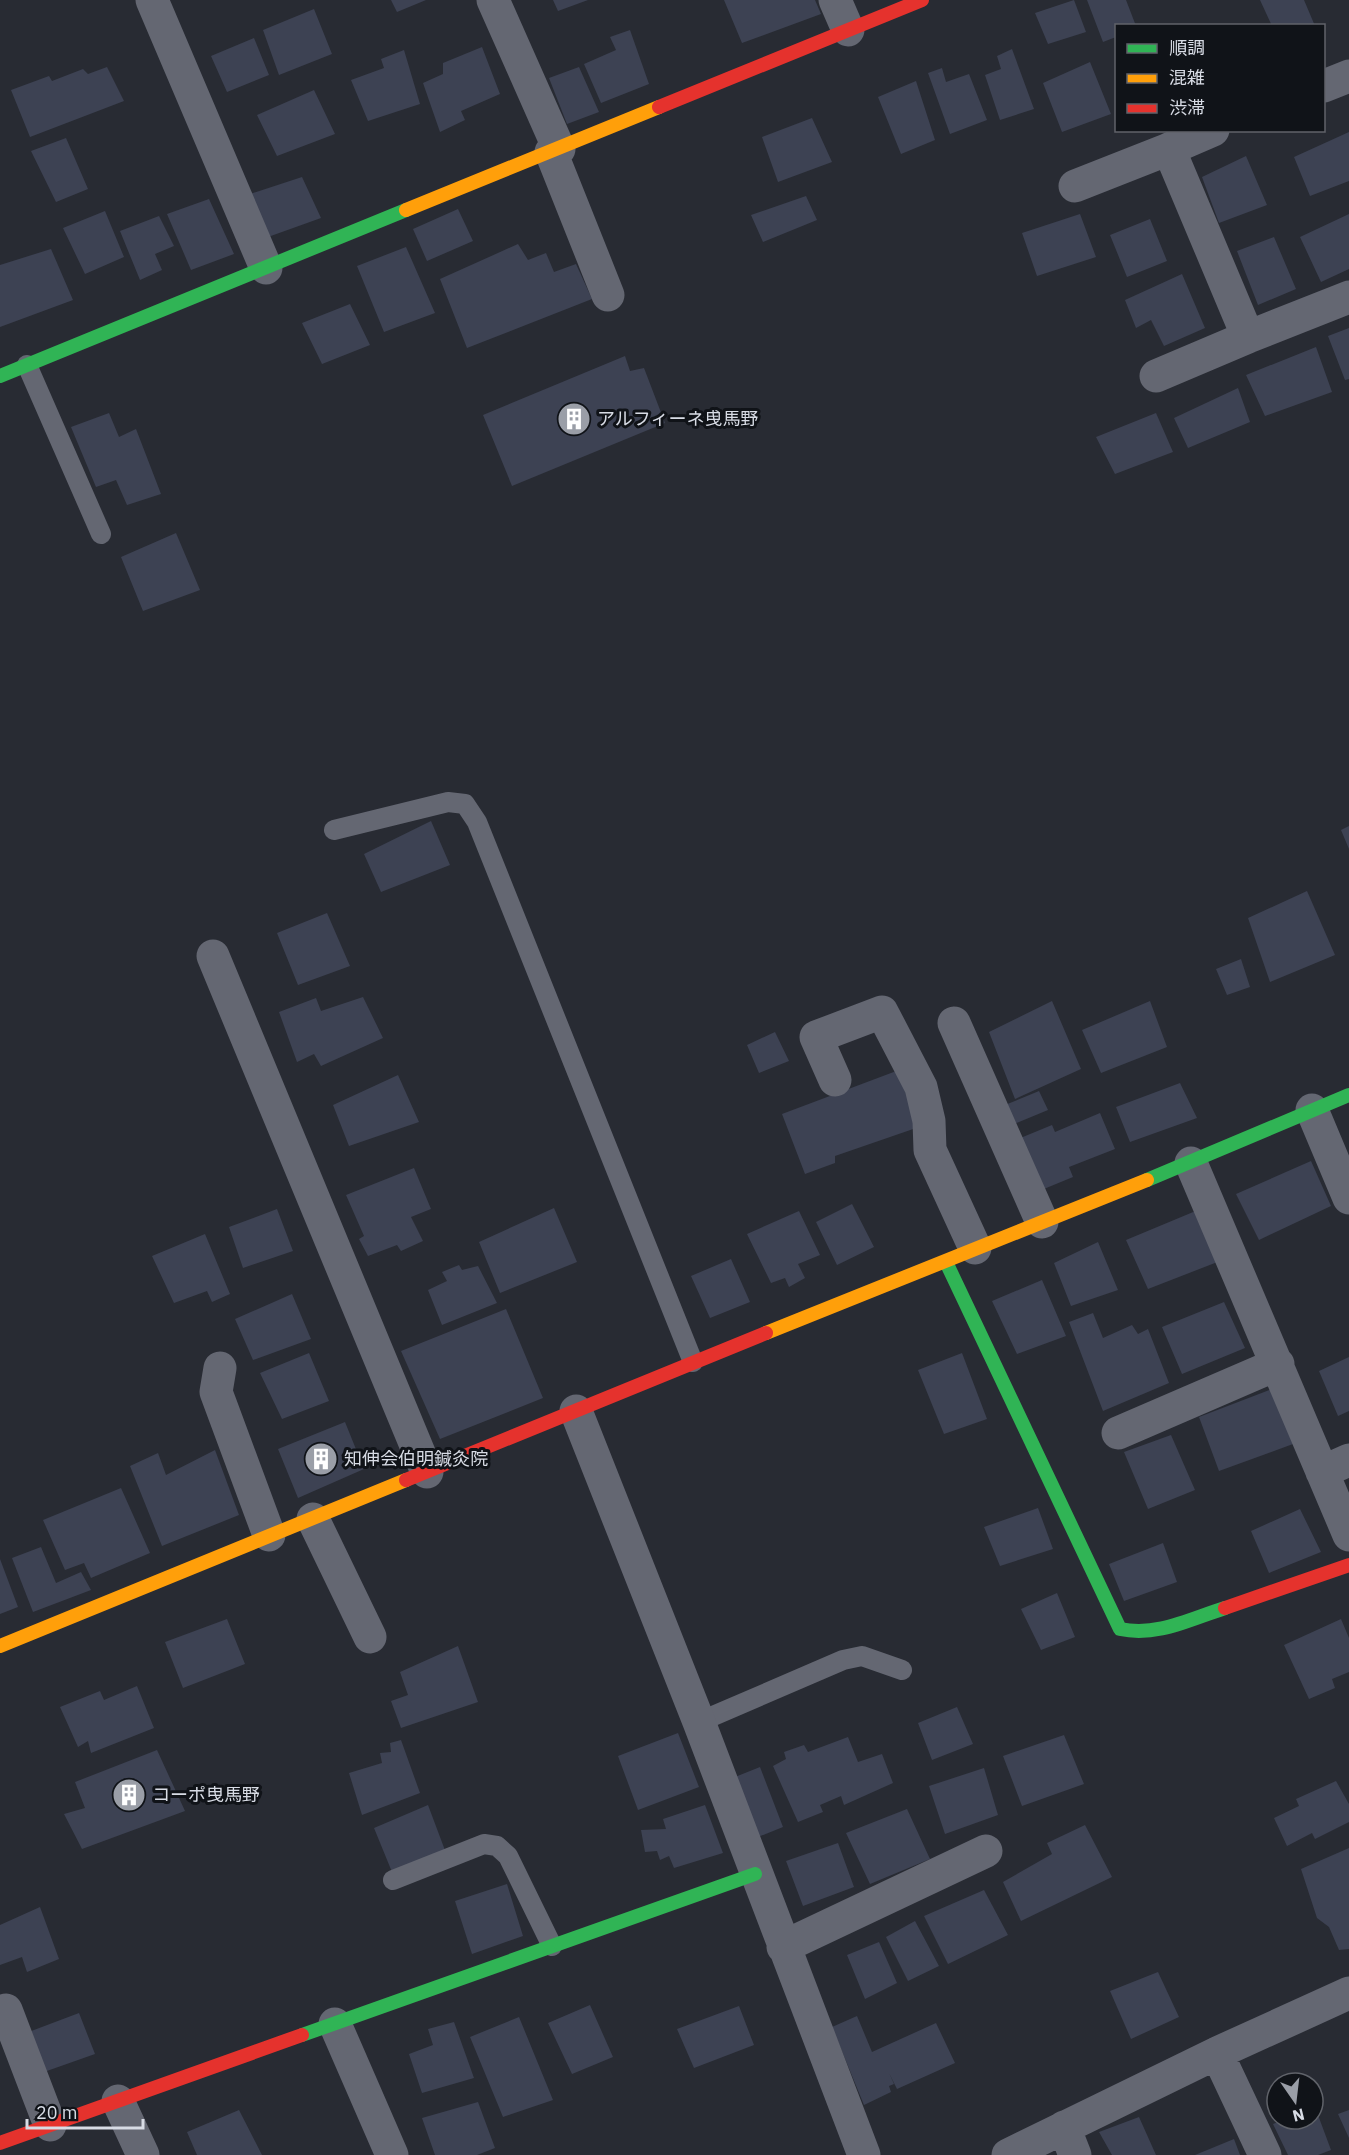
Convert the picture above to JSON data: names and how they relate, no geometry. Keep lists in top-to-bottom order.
{
  "places": {
    "building": ["アルフィーネ曵馬野", "知伸会伯明鍼灸院", "コーポ曳馬野"]
  },
  "legend": ["順調", "混雑", "渋滞"],
  "scale_bar": "20 m",
  "north": "bottom"
}
